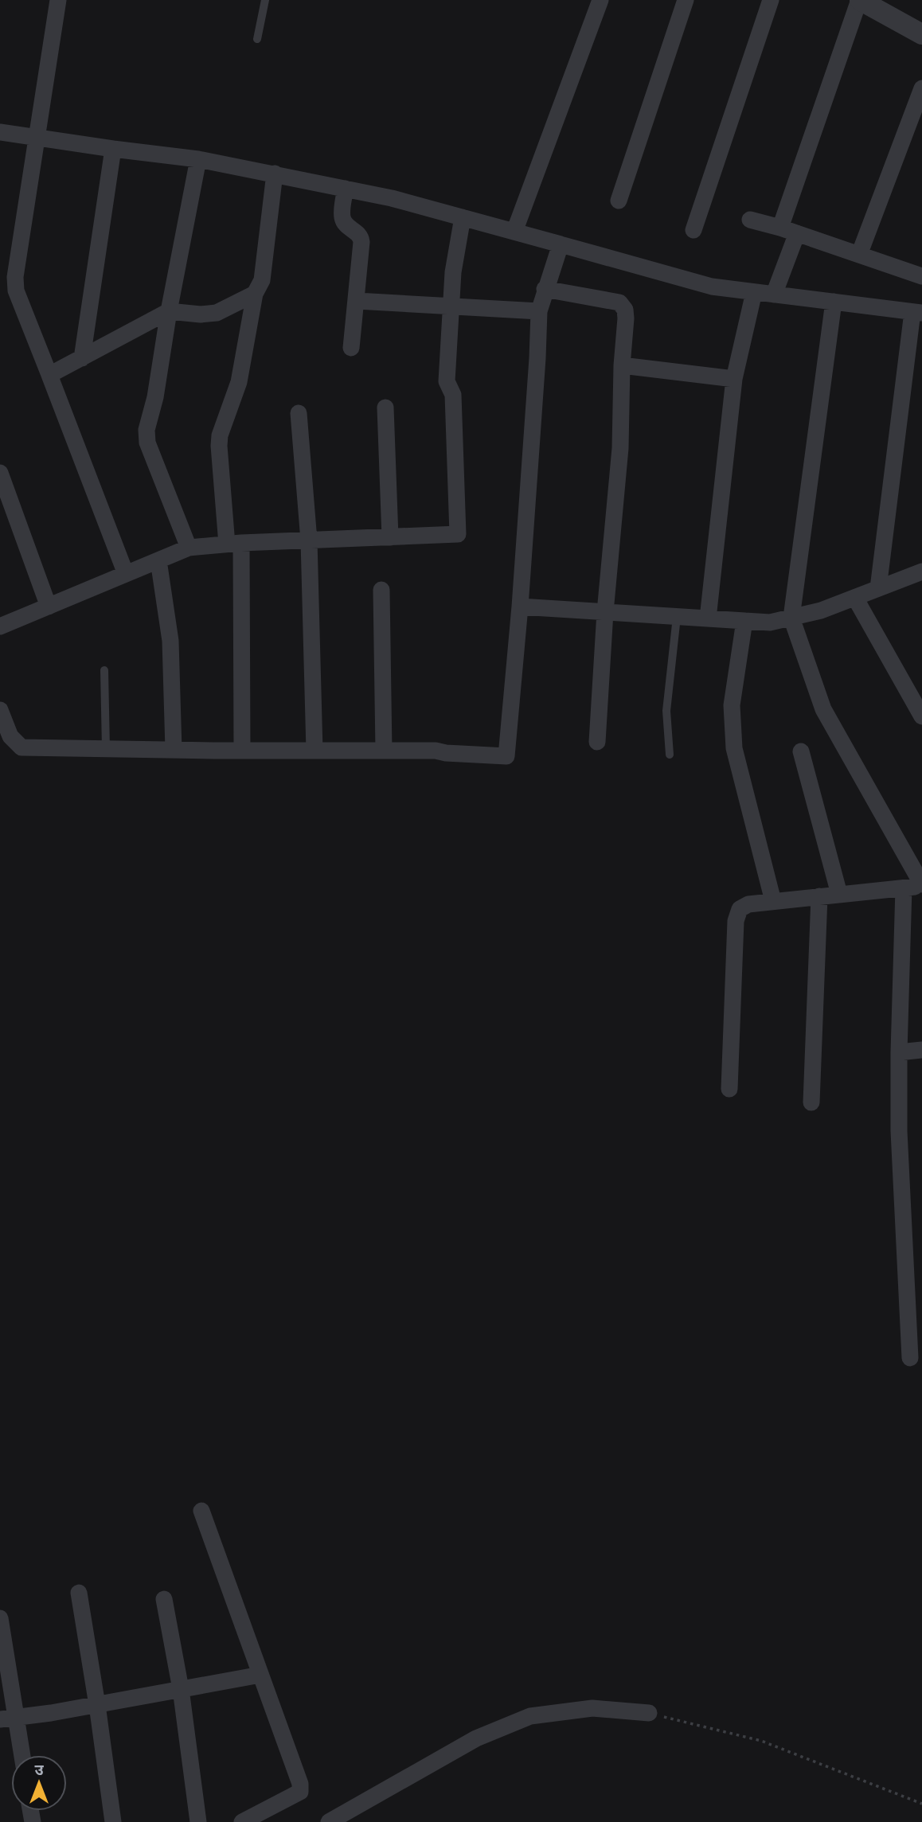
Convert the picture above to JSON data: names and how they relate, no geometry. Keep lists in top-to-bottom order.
{
  "north": "top"
}
